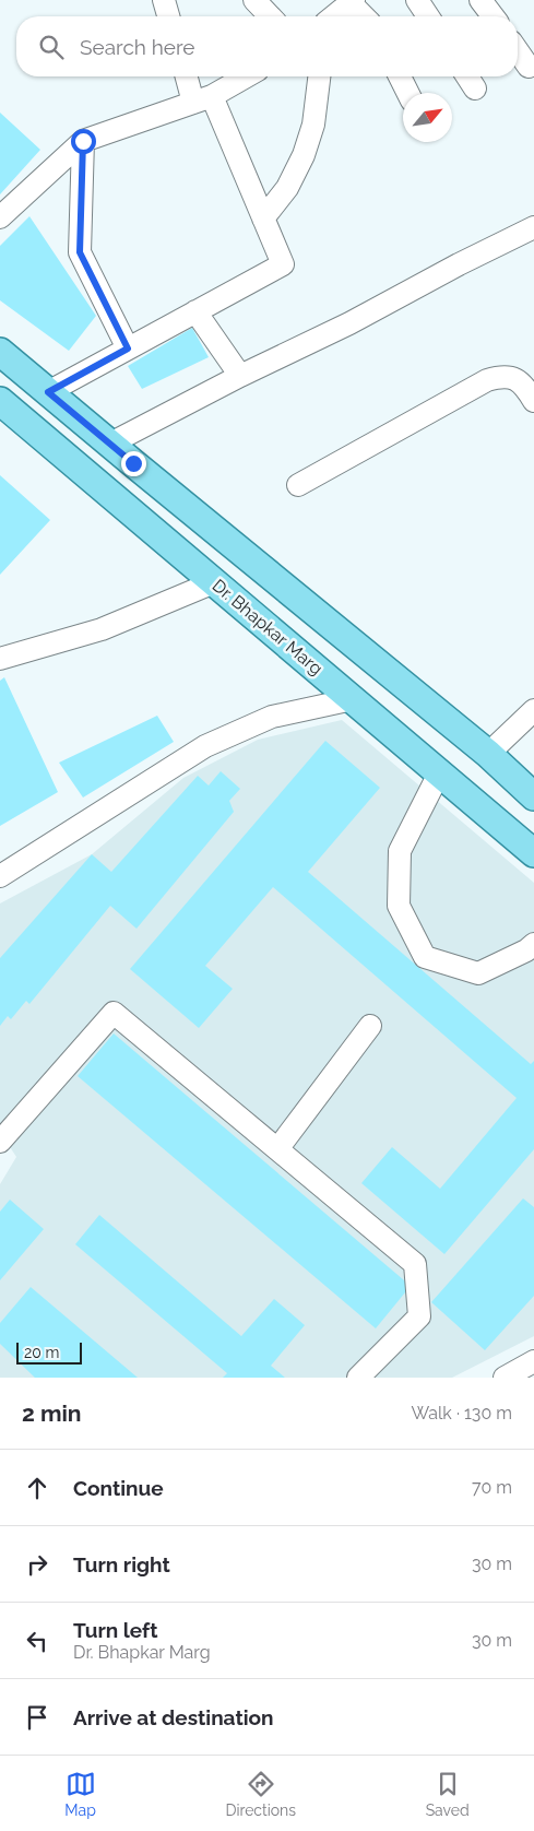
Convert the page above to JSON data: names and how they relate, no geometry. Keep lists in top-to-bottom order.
{
  "streets": {
    "main road": ["Dr. Bhapkar Marg"]
  },
  "scale_bar": "20 m",
  "north": "top right",
  "page": {
    "search": "Search here",
    "scale": "20 m",
    "heading": ["2 min", "Walk · 130 m"],
    "list": [
      ["Continue", "70 m"],
      ["Turn right", "30 m"],
      ["Turn left", "Dr. Bhapkar Marg", "30 m"],
      "Arrive at destination"
    ],
    "nav": ["Map", "Directions", "Saved"]
  }
}
